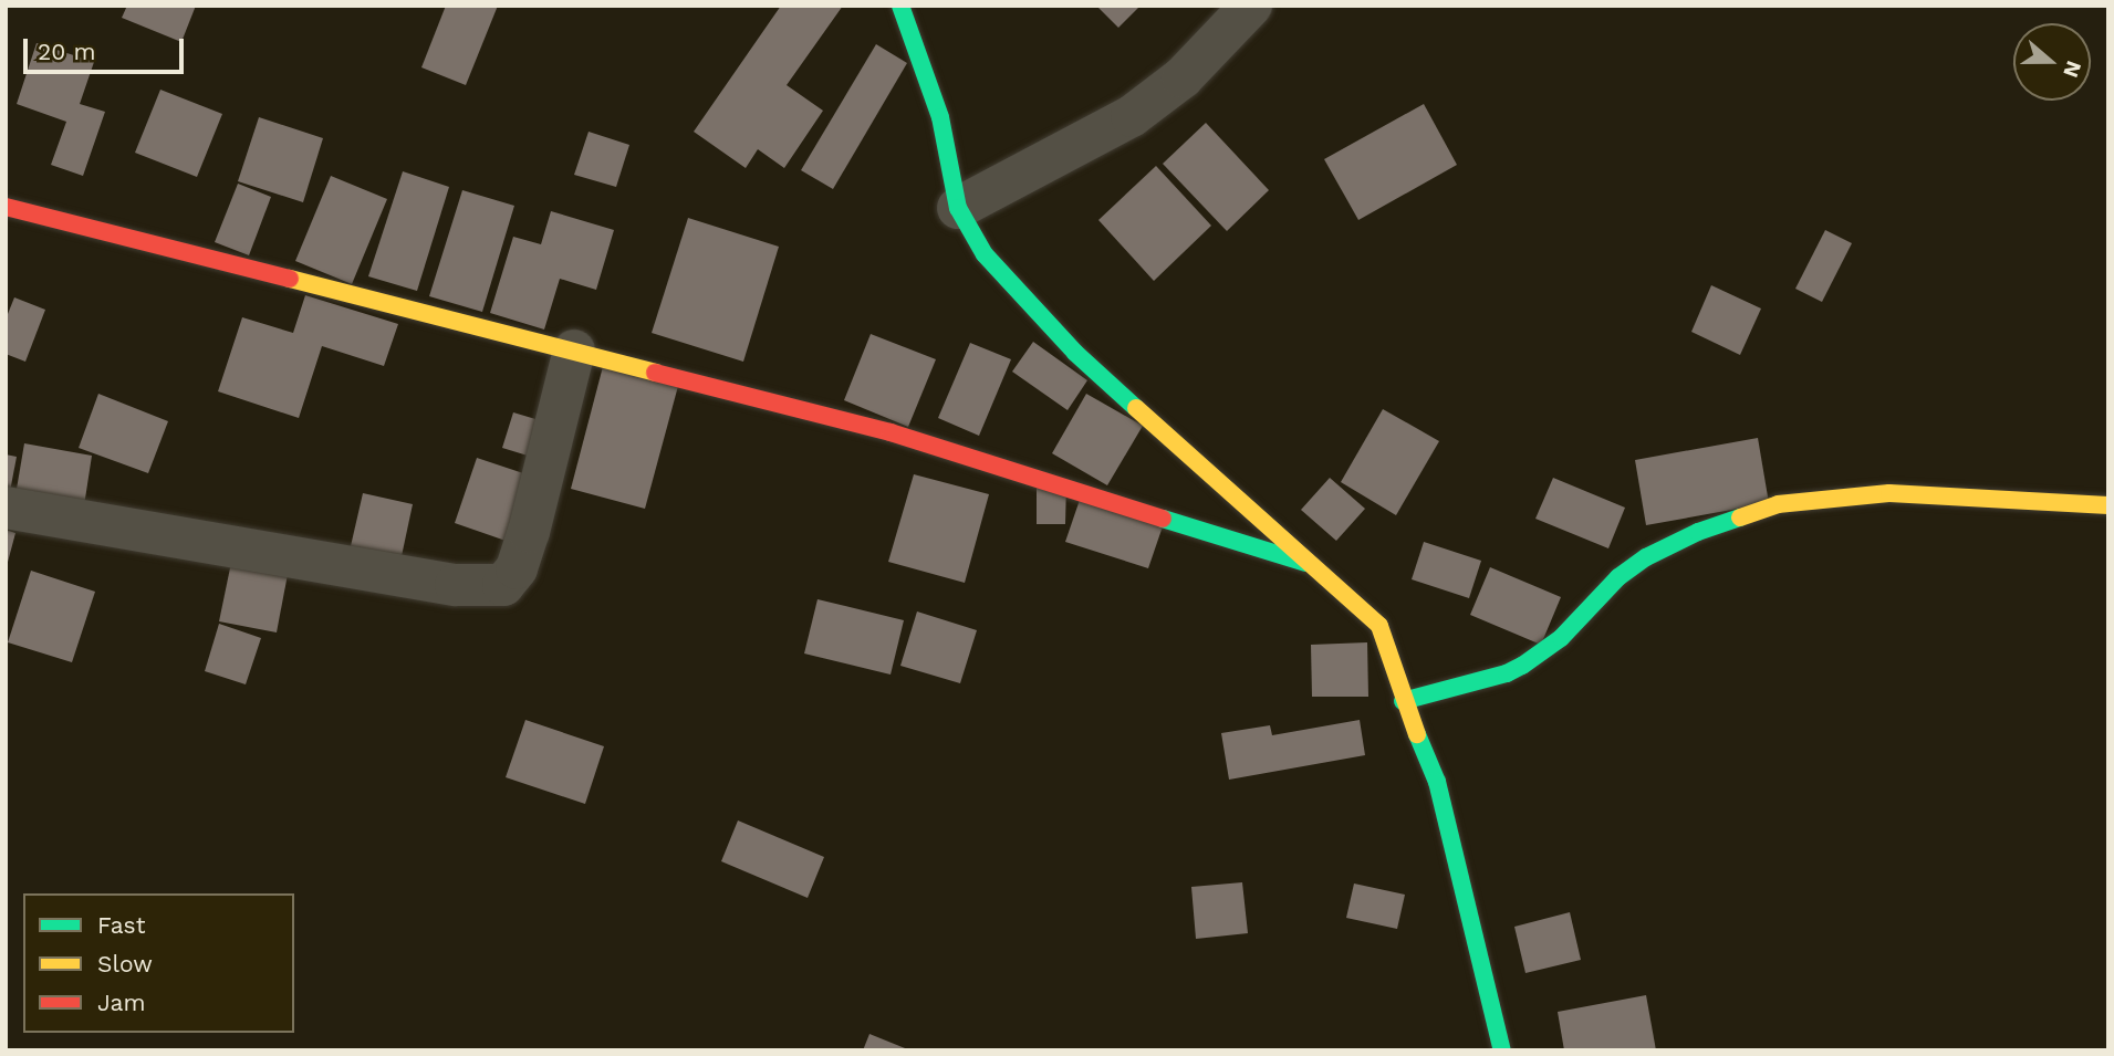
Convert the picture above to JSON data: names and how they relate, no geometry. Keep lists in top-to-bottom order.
{
  "legend": ["Fast", "Slow", "Jam"],
  "scale_bar": "20 m",
  "north": "right"
}
